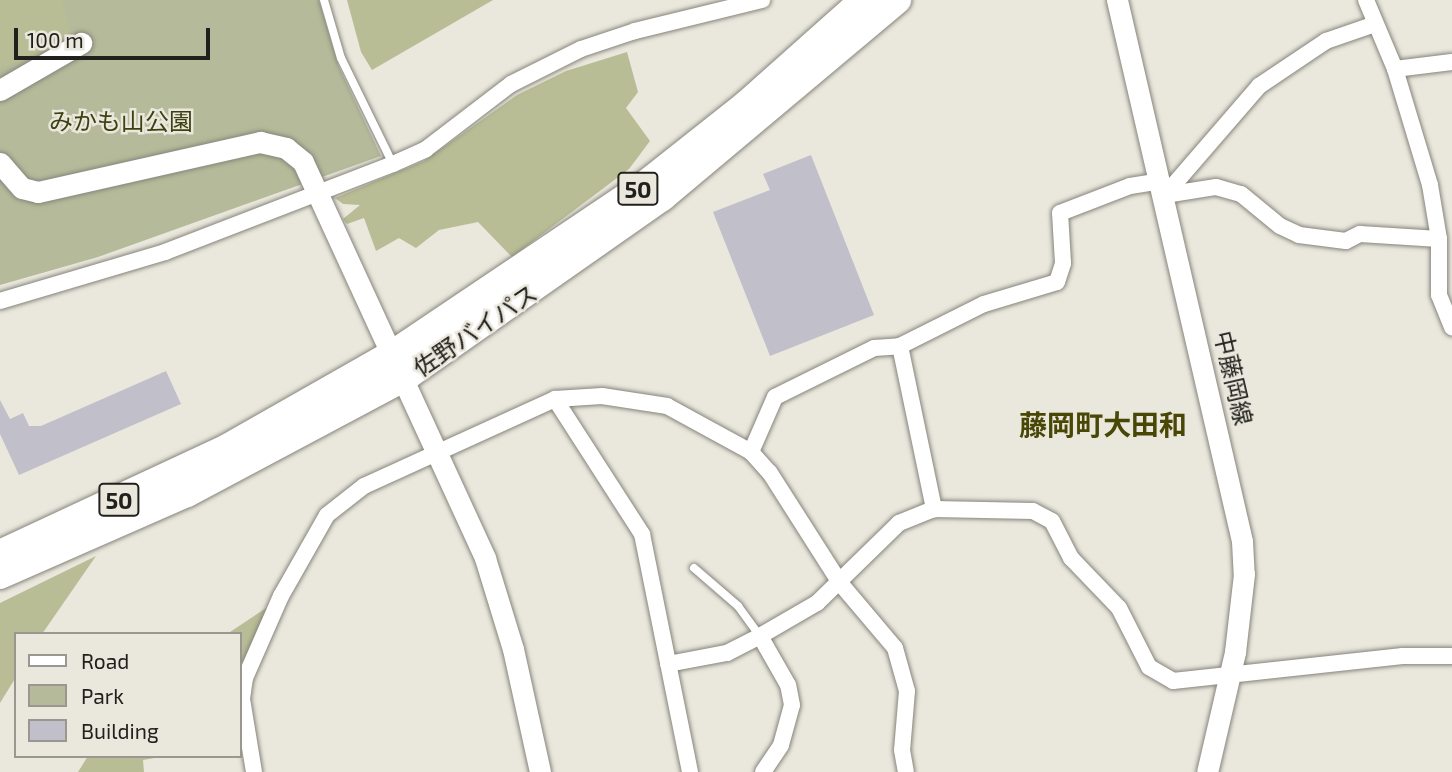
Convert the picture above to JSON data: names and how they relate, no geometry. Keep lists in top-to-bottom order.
{
  "streets": {
    "highway": ["50", "佐野バイパス"],
    "street": ["中藤岡線"]
  },
  "districts": ["藤岡町大田和"],
  "parks": ["みかも山公園"],
  "legend": ["Road", "Park", "Building"],
  "scale_bar": "100 m"
}
